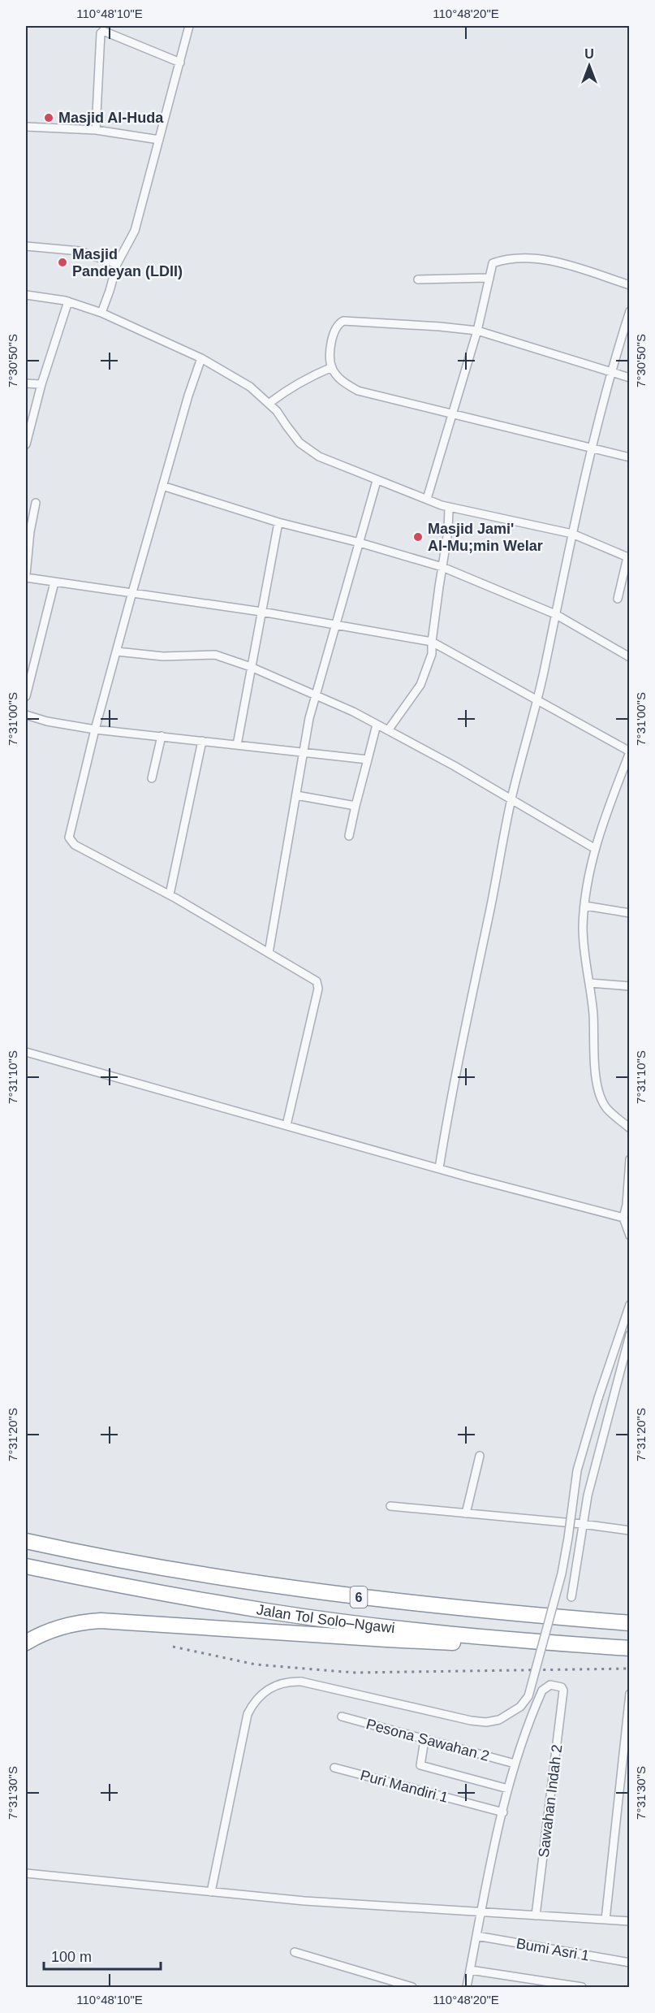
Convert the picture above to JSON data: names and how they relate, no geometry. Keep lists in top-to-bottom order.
{
  "streets": {
    "highway": ["6", "Jalan Tol Solo–Ngawi"],
    "street": [
      "Pesona Sawahan 2",
      "Puri Mandiri 1",
      "Sawahan Indah 2",
      "Bumi Asri 1"
    ]
  },
  "crossings": [
    ["Pesona Sawahan 2", "Sawahan Indah 2"]
  ],
  "places": ["Masjid Al-Huda", "Masjid Pandeyan (LDII)", "Masjid Jami' Al-Mu;min Welar"],
  "scale_bar": "100 m",
  "north": "top",
  "coordinates": [
    "110°48'10\"E",
    "110°48'20\"E",
    "7°30'50\"S",
    "7°31'00\"S",
    "7°31'10\"S",
    "7°31'20\"S",
    "7°31'30\"S"
  ]
}
